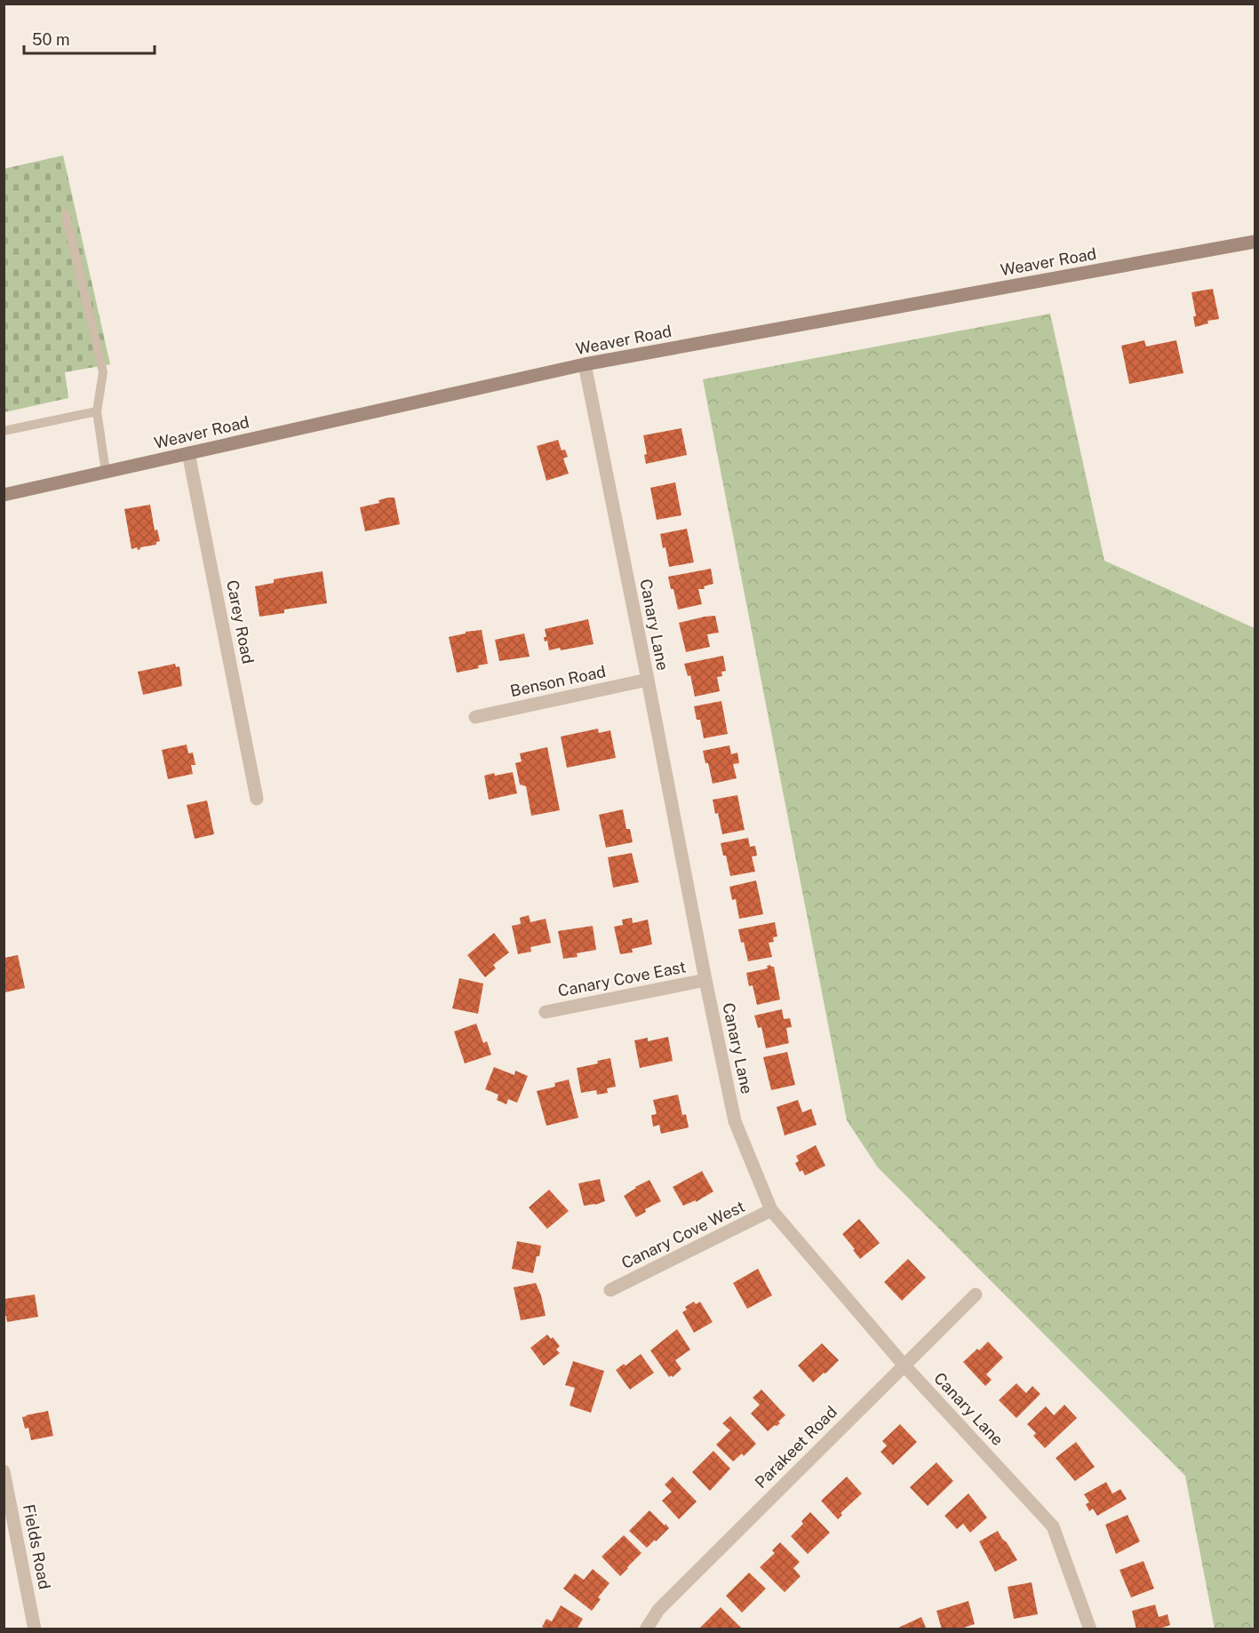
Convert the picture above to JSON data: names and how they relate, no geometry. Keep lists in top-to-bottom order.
{
  "streets": {
    "main road": ["Weaver Road"],
    "street": [
      "Carey Road",
      "Canary Lane",
      "Benson Road",
      "Canary Cove East",
      "Canary Cove West",
      "Parakeet Road",
      "Fields Road"
    ]
  },
  "crossings": [
    ["Weaver Road", "Carey Road"],
    ["Weaver Road", "Canary Lane"],
    ["Canary Lane", "Benson Road"],
    ["Canary Lane", "Canary Cove East"],
    ["Canary Lane", "Canary Cove West"],
    ["Canary Lane", "Parakeet Road"]
  ],
  "scale_bar": "50 m"
}
